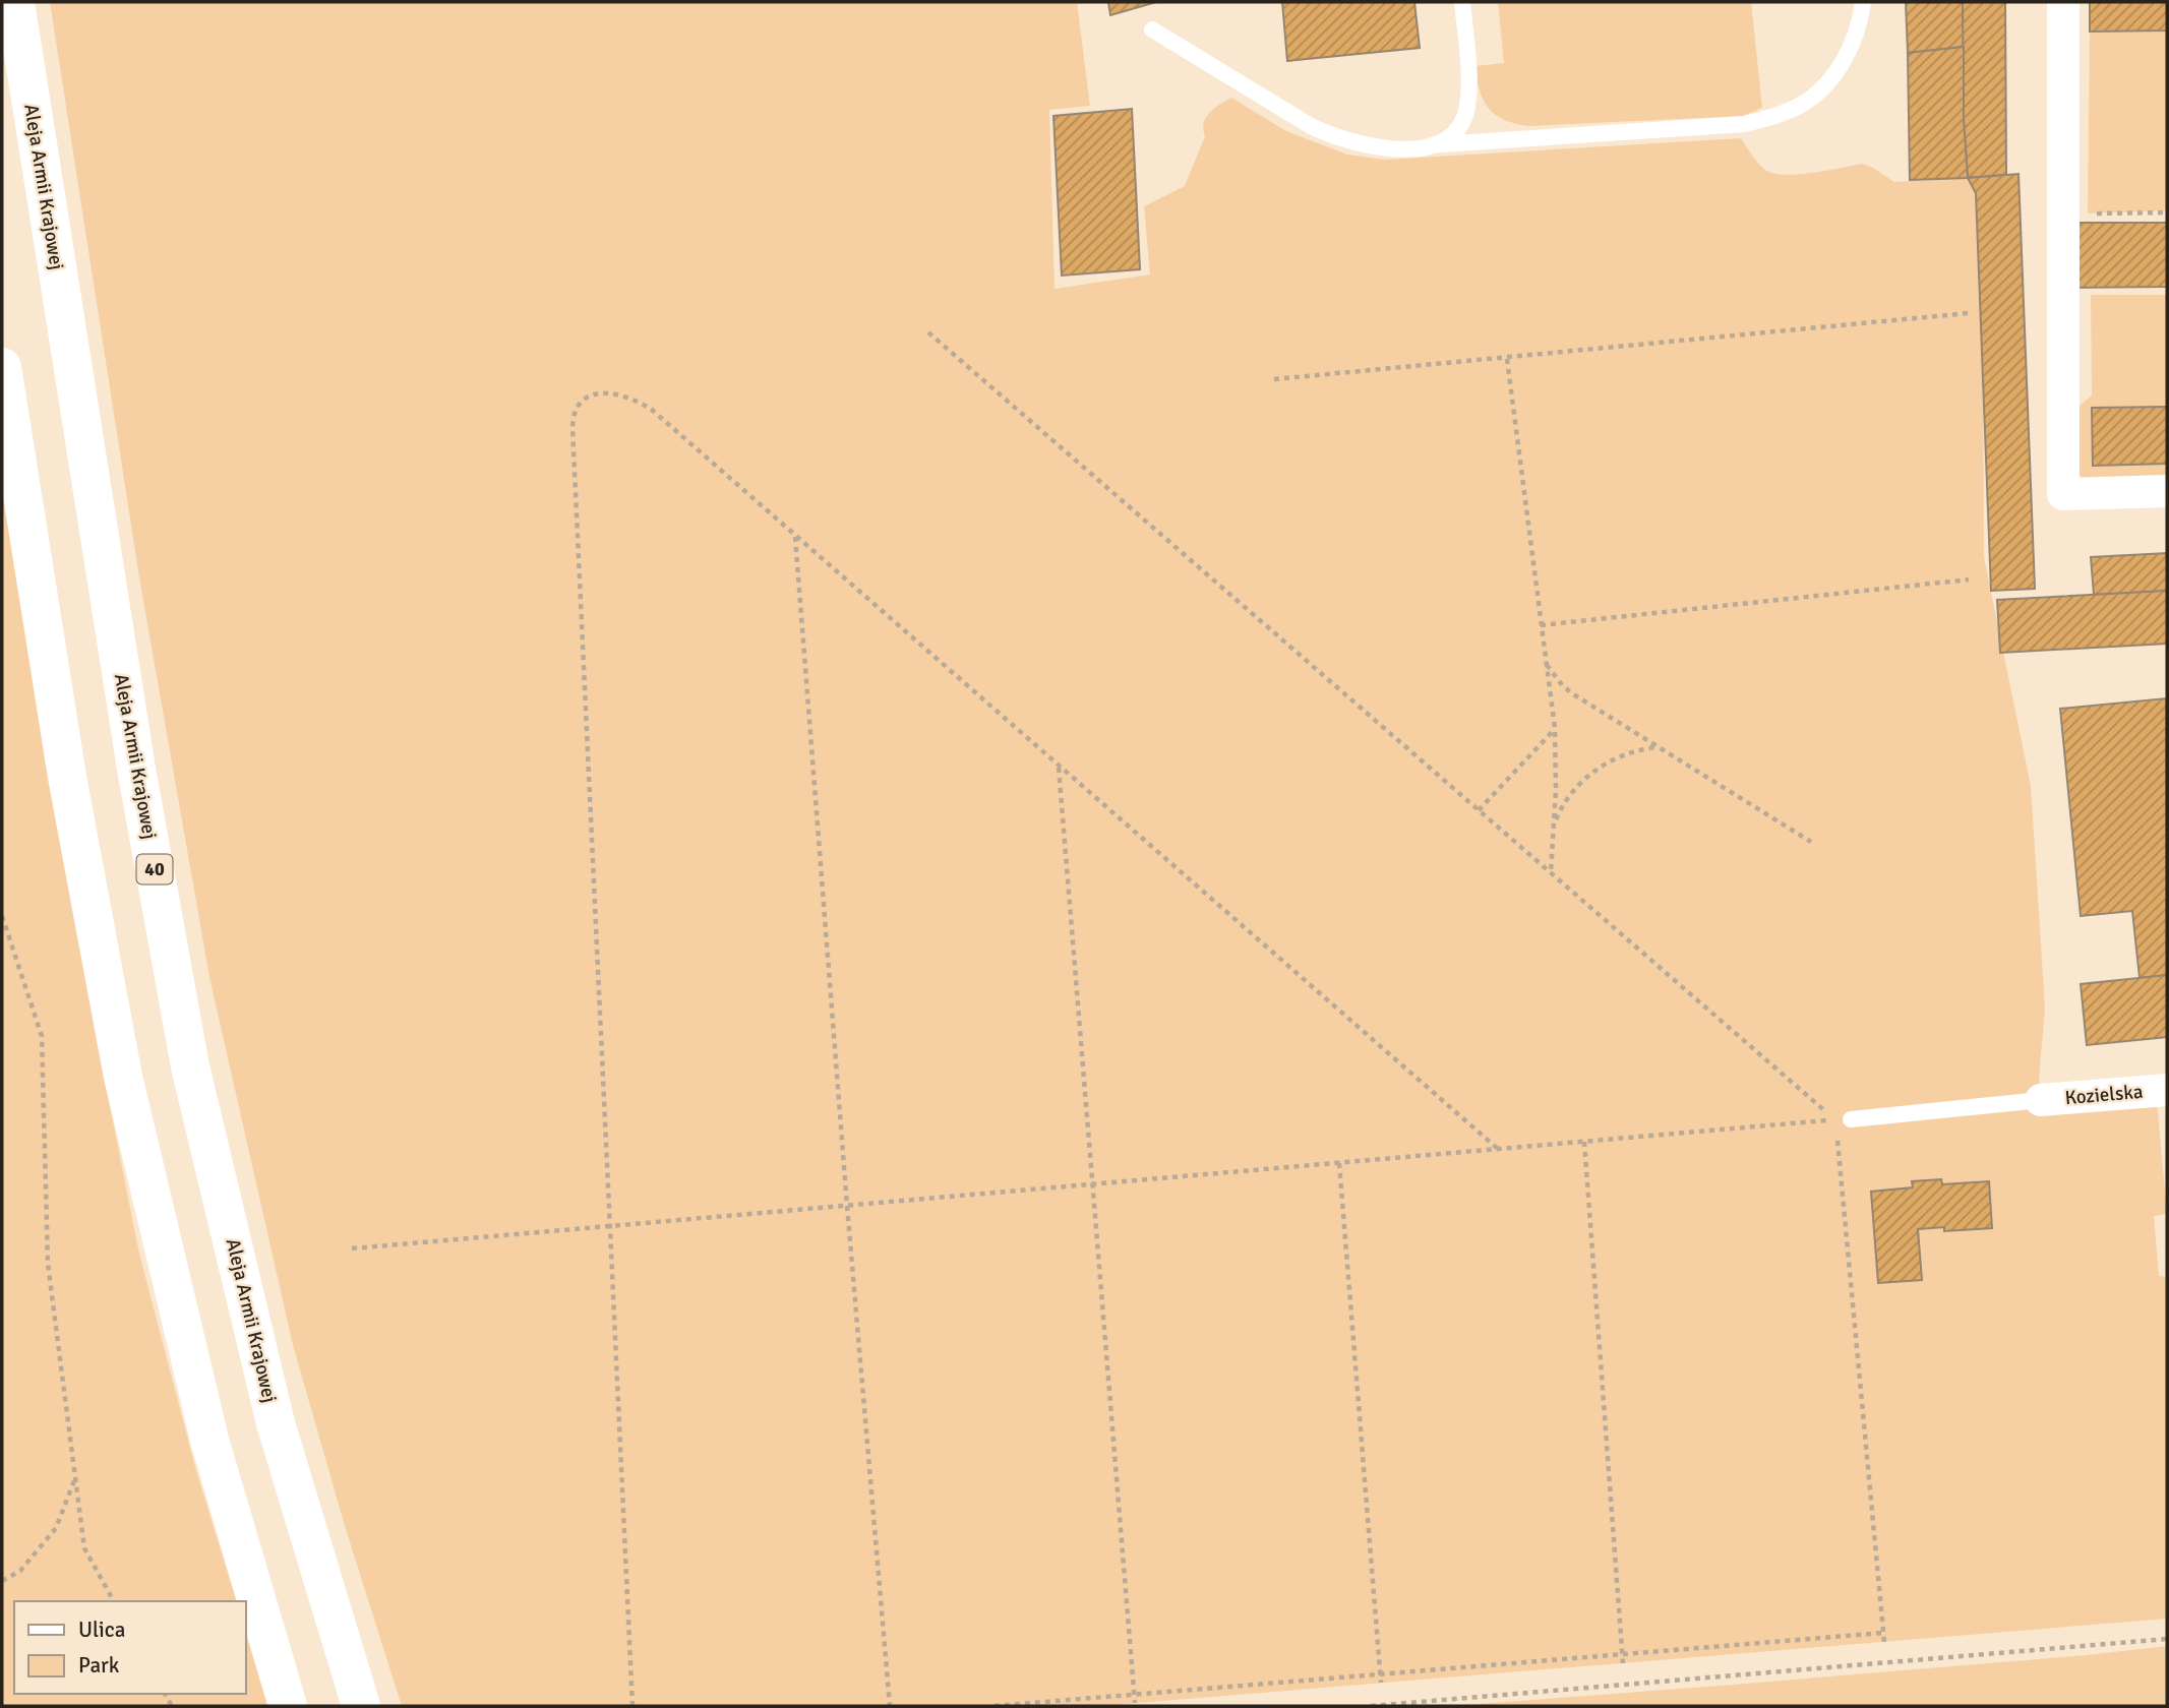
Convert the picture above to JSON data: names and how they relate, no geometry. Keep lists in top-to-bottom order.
{
  "streets": {
    "main road": ["Aleja Armii Krajowej", "40"],
    "street": ["Kozielska"]
  },
  "legend": ["Ulica", "Park"]
}
